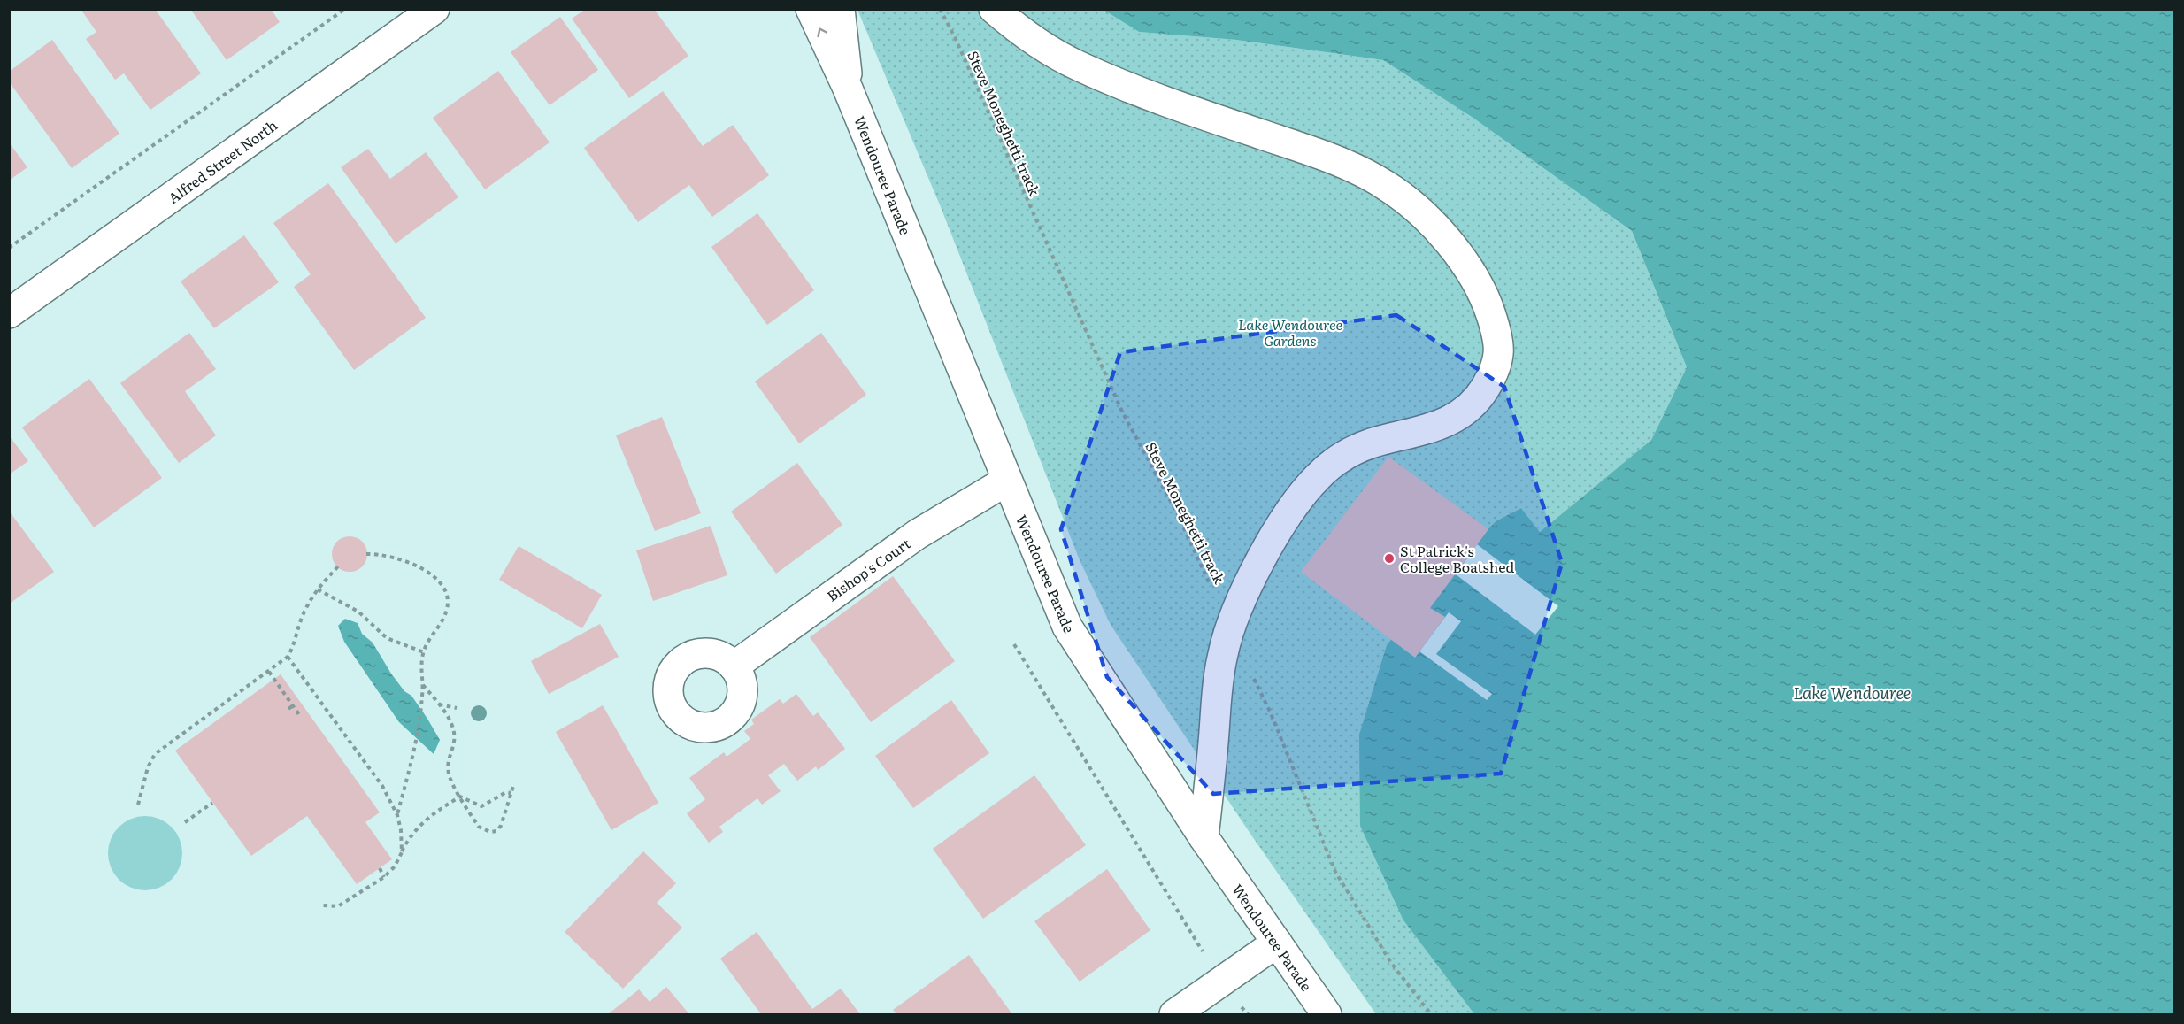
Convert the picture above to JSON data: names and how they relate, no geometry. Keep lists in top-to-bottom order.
{
  "streets": {
    "street": ["Alfred Street North", "Wendouree Parade", "Bishop's Court"],
    "path": ["Steve Moneghetti track"]
  },
  "crossings": [
    ["Wendouree Parade", "Bishop's Court"]
  ],
  "water": ["Lake Wendouree"],
  "parks": ["Lake Wendouree Gardens"],
  "places": ["St Patrick's College Boatshed"]
}
